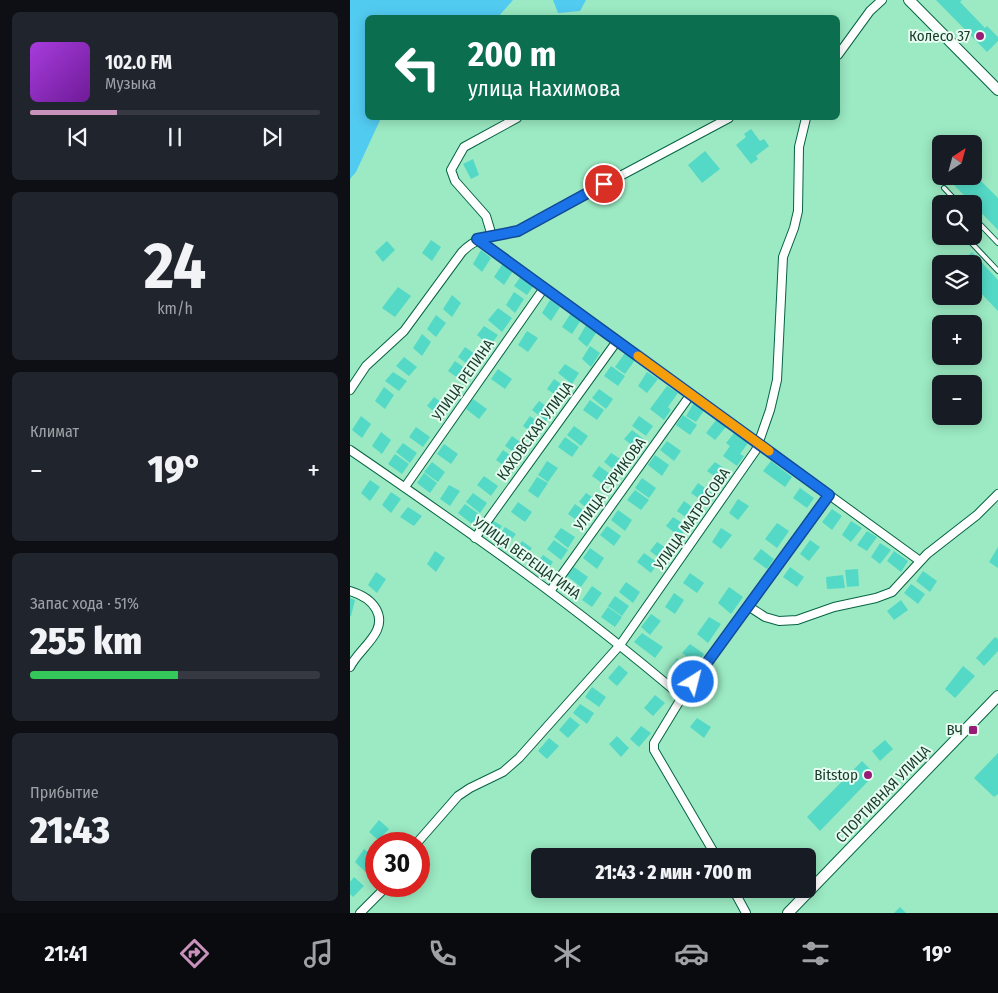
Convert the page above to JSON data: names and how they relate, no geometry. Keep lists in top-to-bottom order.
{
  "streets": {
    "street": [
      "УЛИЦА РЕПИНА",
      "КАХОВСКАЯ УЛИЦА",
      "УЛИЦА СУРИКОВА",
      "УЛИЦА МАТРОСОВА",
      "УЛИЦА ВЕРЕЩАГИНА",
      "СПОРТИВНАЯ УЛИЦА"
    ]
  },
  "crossings": [
    ["УЛИЦА РЕПИНА", "УЛИЦА ВЕРЕЩАГИНА"],
    ["КАХОВСКАЯ УЛИЦА", "УЛИЦА ВЕРЕЩАГИНА"],
    ["УЛИЦА СУРИКОВА", "УЛИЦА ВЕРЕЩАГИНА"],
    ["УЛИЦА МАТРОСОВА", "УЛИЦА ВЕРЕЩАГИНА"]
  ],
  "places": {
    "other": ["Колесо 37", "Bitstop"],
    "transit": ["ВЧ"]
  },
  "north": "top right",
  "page": {
    "turn": ["200 m", "улица Нахимова"],
    "song": ["102.0 FM", "Музыка"],
    "map_buttons": ["+", "−"],
    "tile": [
      ["24", "km/h"],
      "Климат",
      ["Запас хода · 51%", "255 km"],
      ["Прибытие", "21:43"]
    ],
    "heat": ["−", "19°", "+"],
    "limit": "30",
    "trip": "21:43 · 2 мин · 700 m",
    "tabs": ["21:41", "19°"]
  }
}
